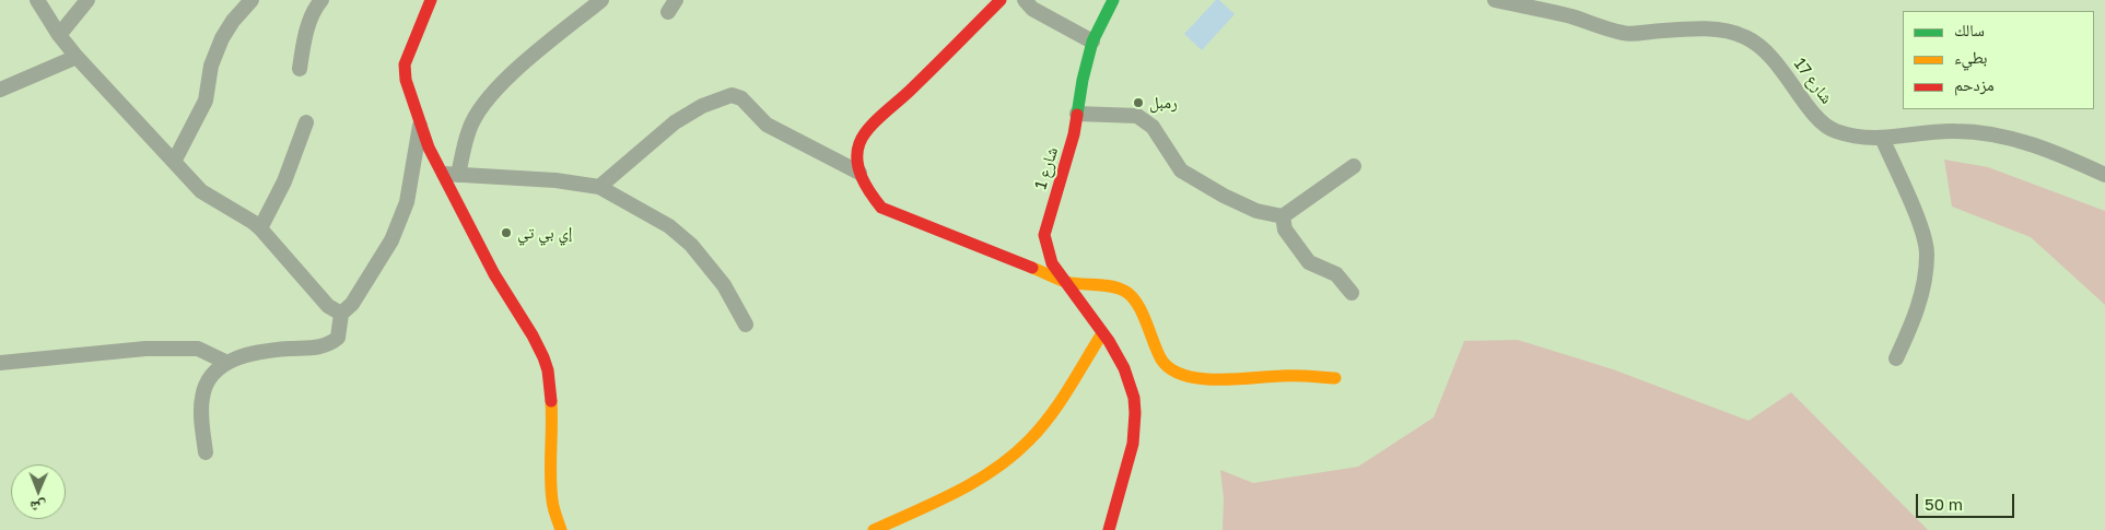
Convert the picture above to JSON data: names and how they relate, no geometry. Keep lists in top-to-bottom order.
{
  "streets": {
    "street": ["شارع 17", "شارع 1"]
  },
  "places": ["رمبل", "إي بي تي"],
  "legend": ["سالك", "بطيء", "مزدحم"],
  "scale_bar": "50 m",
  "north": "bottom"
}
